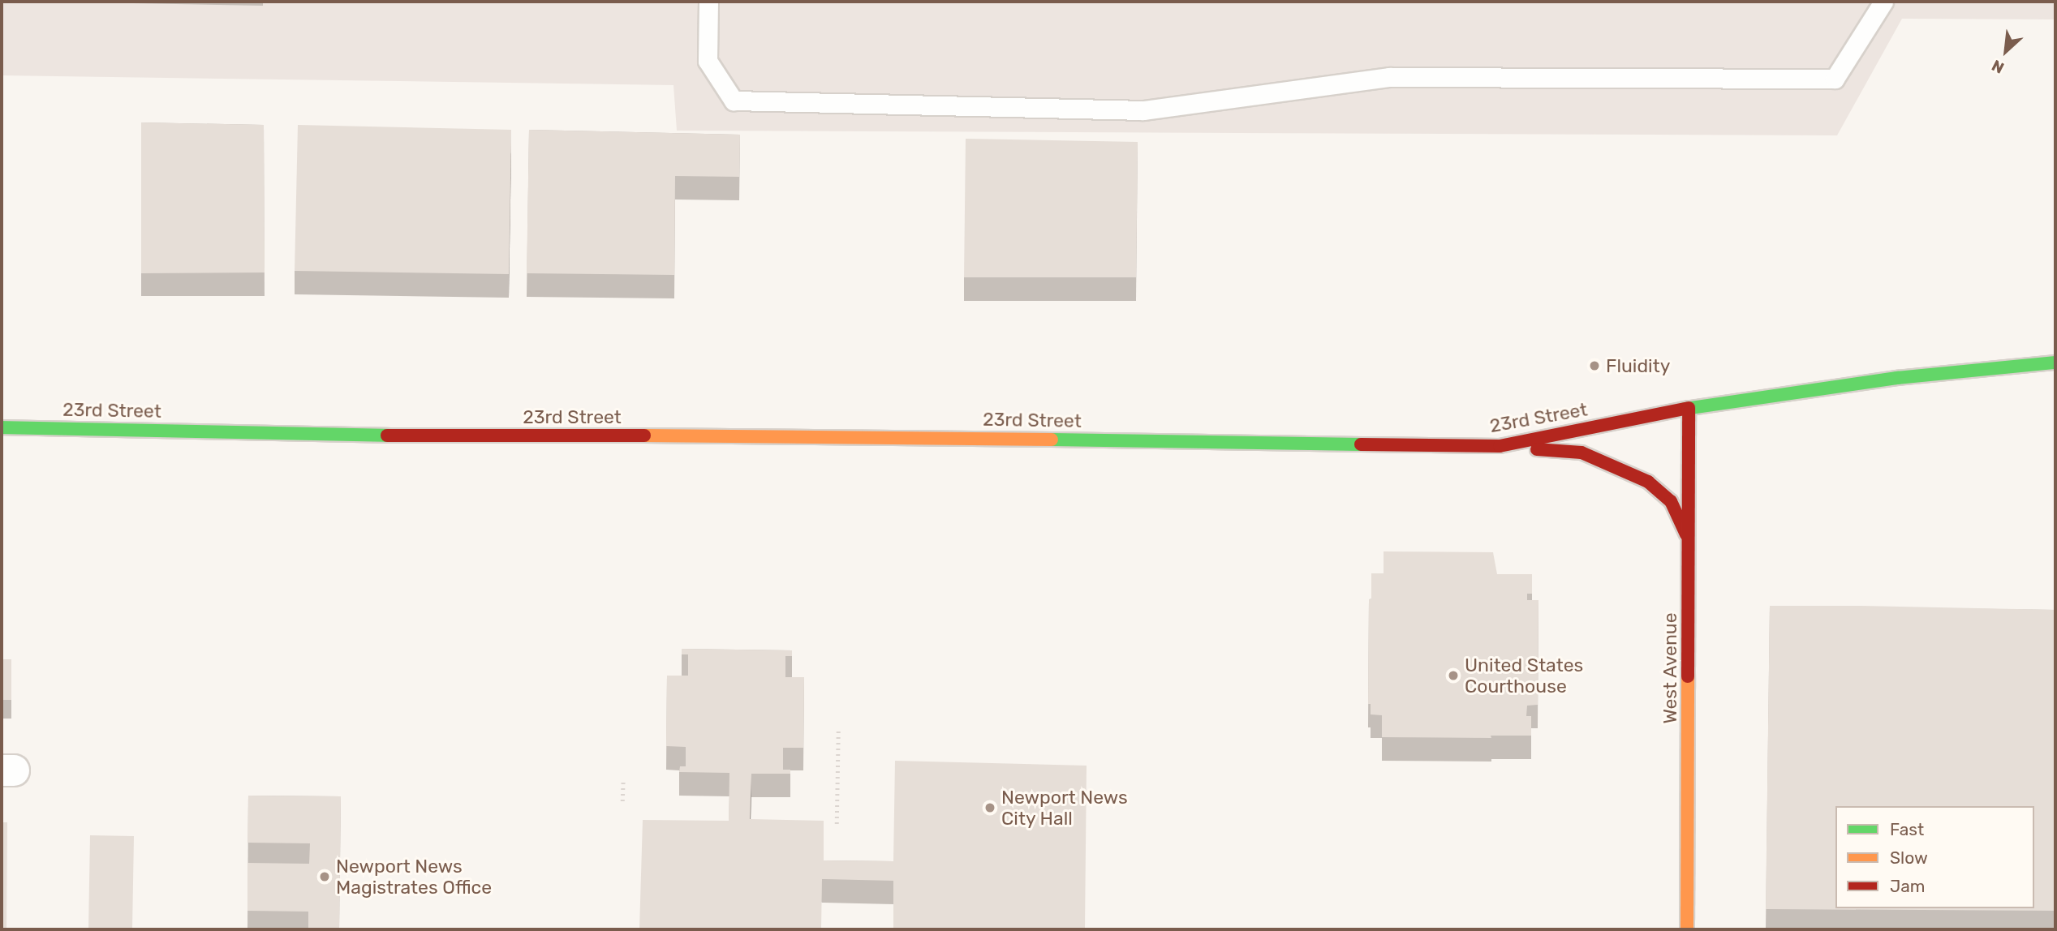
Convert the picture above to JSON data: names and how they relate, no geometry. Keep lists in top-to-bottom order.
{
  "streets": {
    "street": ["23rd Street", "West Avenue"]
  },
  "crossings": [
    ["23rd Street", "West Avenue"]
  ],
  "places": [
    "Fluidity",
    "United States Courthouse",
    "Newport News City Hall",
    "Newport News Magistrates Office"
  ],
  "legend": ["Fast", "Slow", "Jam"],
  "north": "bottom left"
}
